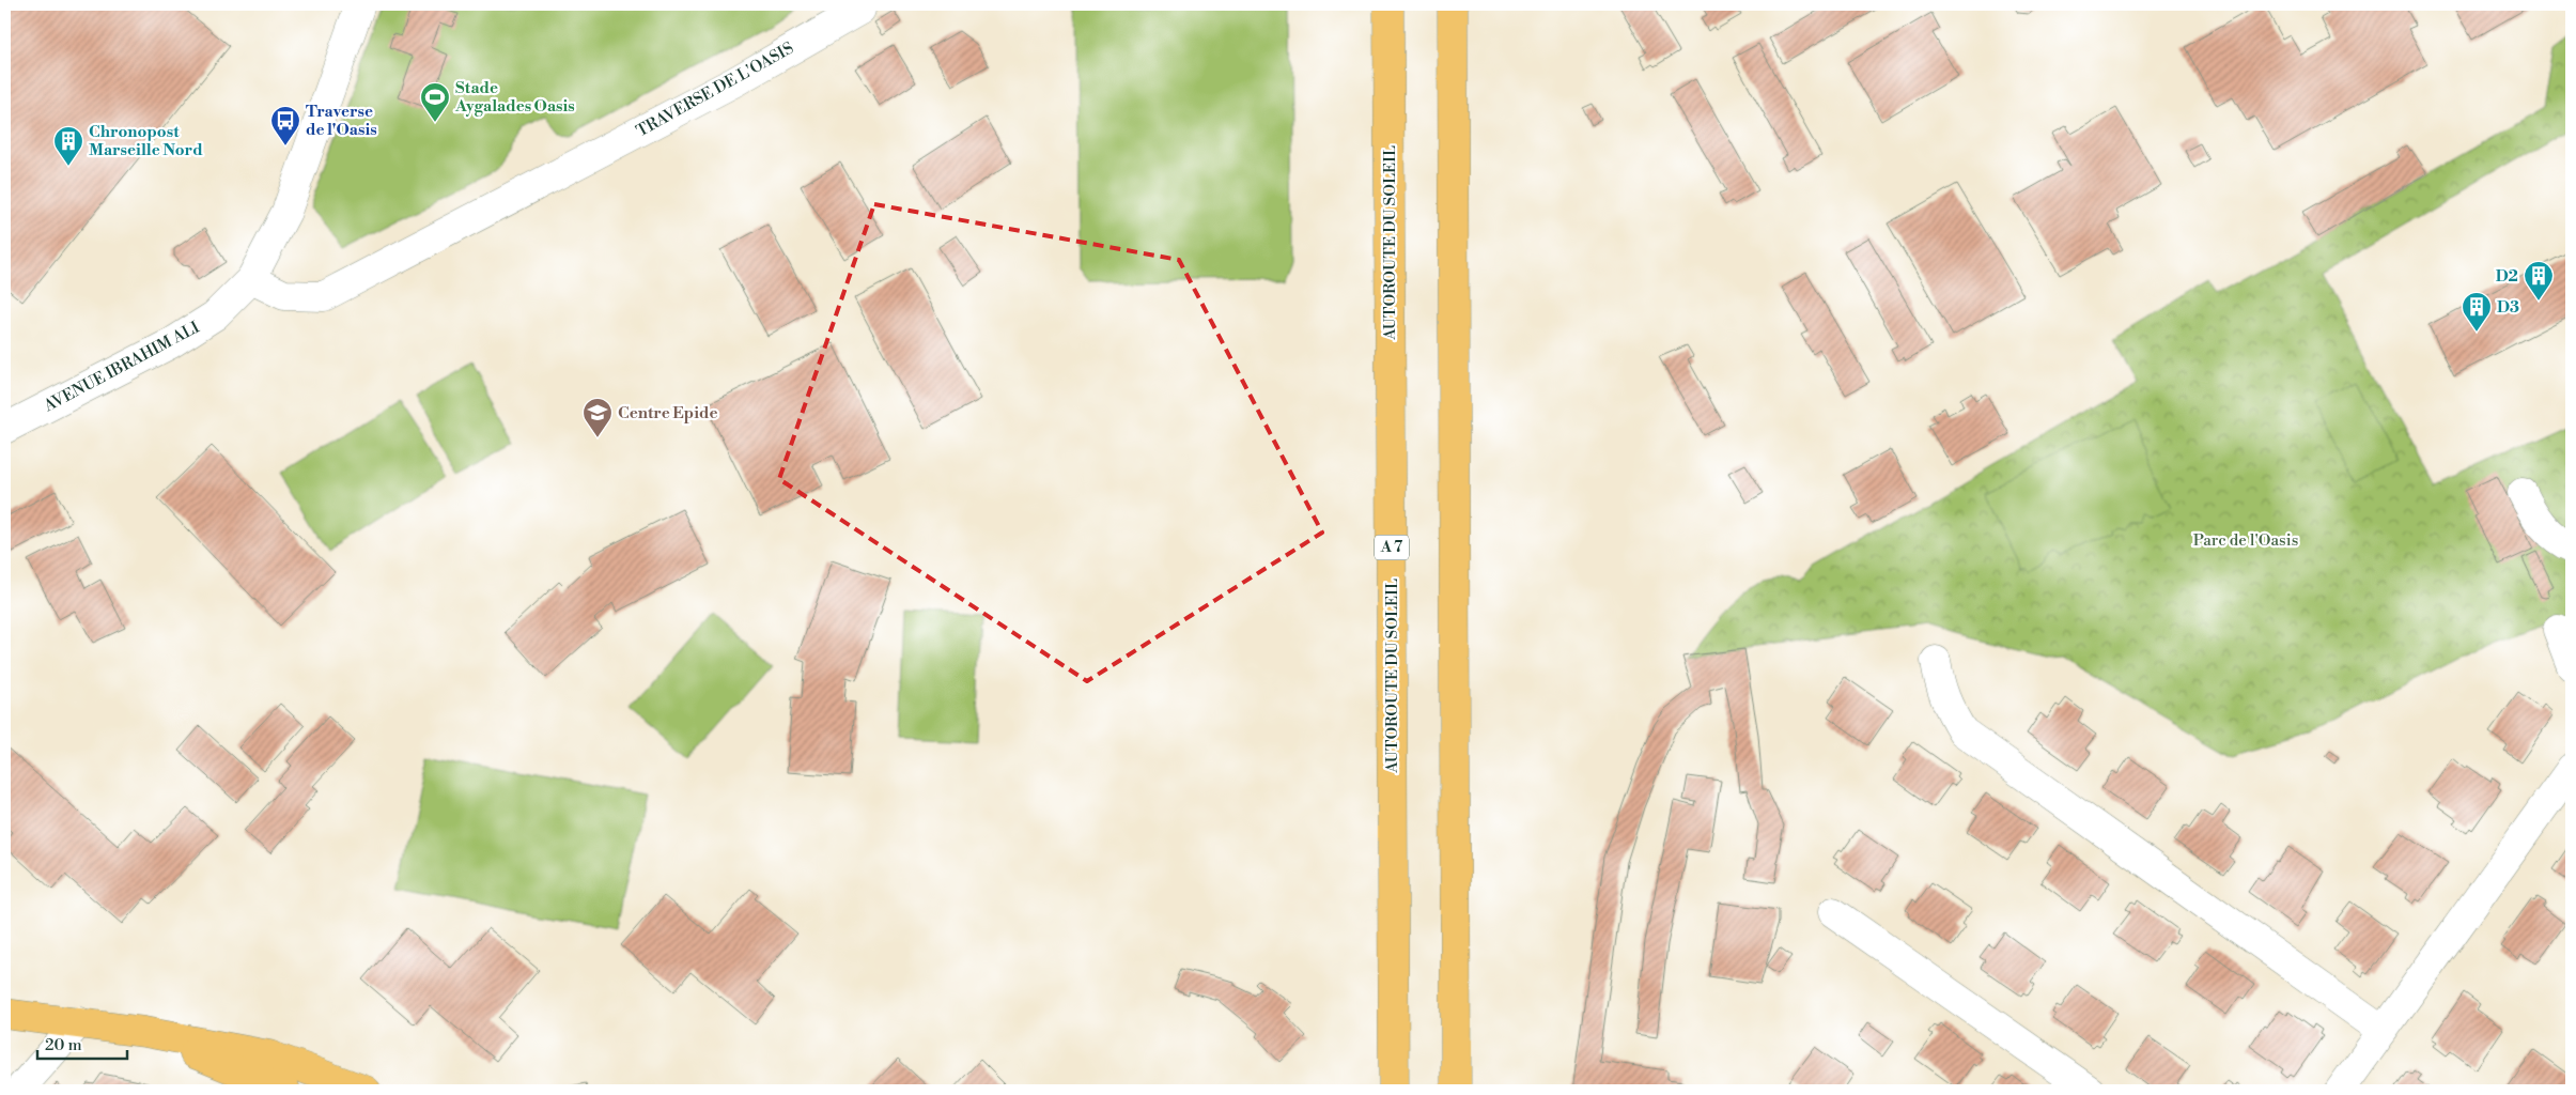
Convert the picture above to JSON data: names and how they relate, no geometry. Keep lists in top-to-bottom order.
{
  "streets": {
    "main road": ["AUTOROUTE DU SOLEIL", "A 7"],
    "street": ["TRAVERSE DE L'OASIS", "AVENUE IBRAHIM ALI"]
  },
  "crossings": [
    ["TRAVERSE DE L'OASIS", "AVENUE IBRAHIM ALI"]
  ],
  "parks": ["Parc de l'Oasis"],
  "places": {
    "sports": ["Stade Aygalades Oasis"],
    "bus stop": ["Traverse de l'Oasis"],
    "building": ["Chronopost Marseille Nord", "D2", "D3"],
    "school or university": ["Centre Epide"]
  },
  "scale_bar": "20 m"
}
